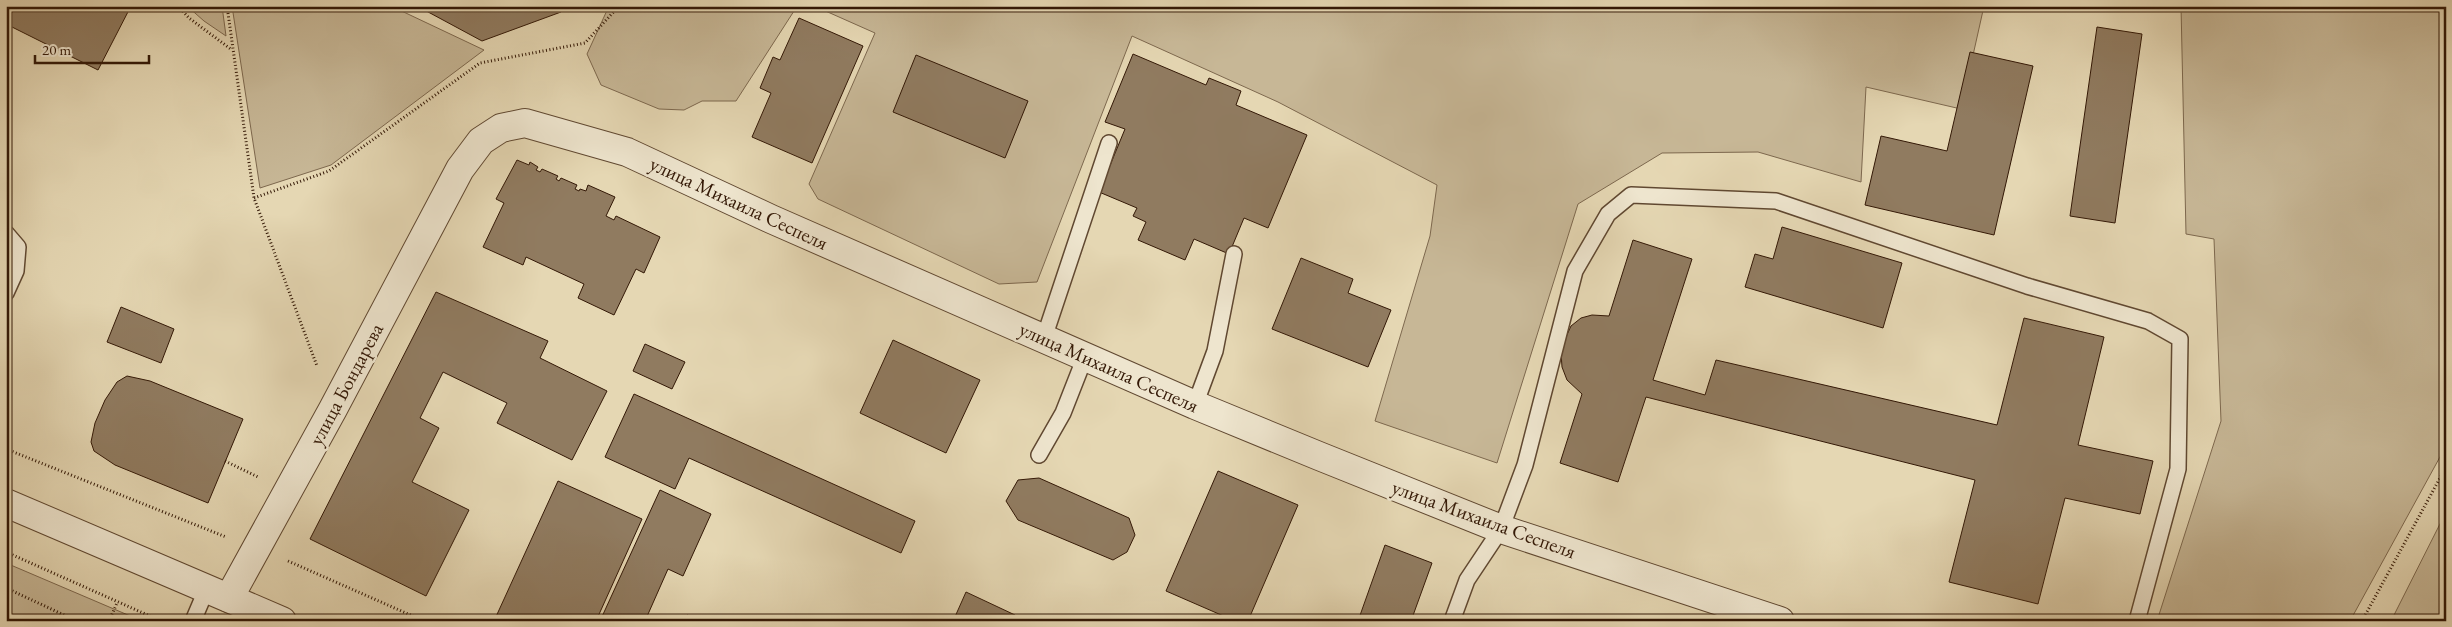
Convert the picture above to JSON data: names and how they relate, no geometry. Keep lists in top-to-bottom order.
{
  "streets": {
    "street": ["улица Михаила Сеспеля", "улица Бондарева"]
  },
  "crossings": [
    ["улица Михаила Сеспеля", "улица Бондарева"]
  ],
  "scale_bar": "20 m"
}
